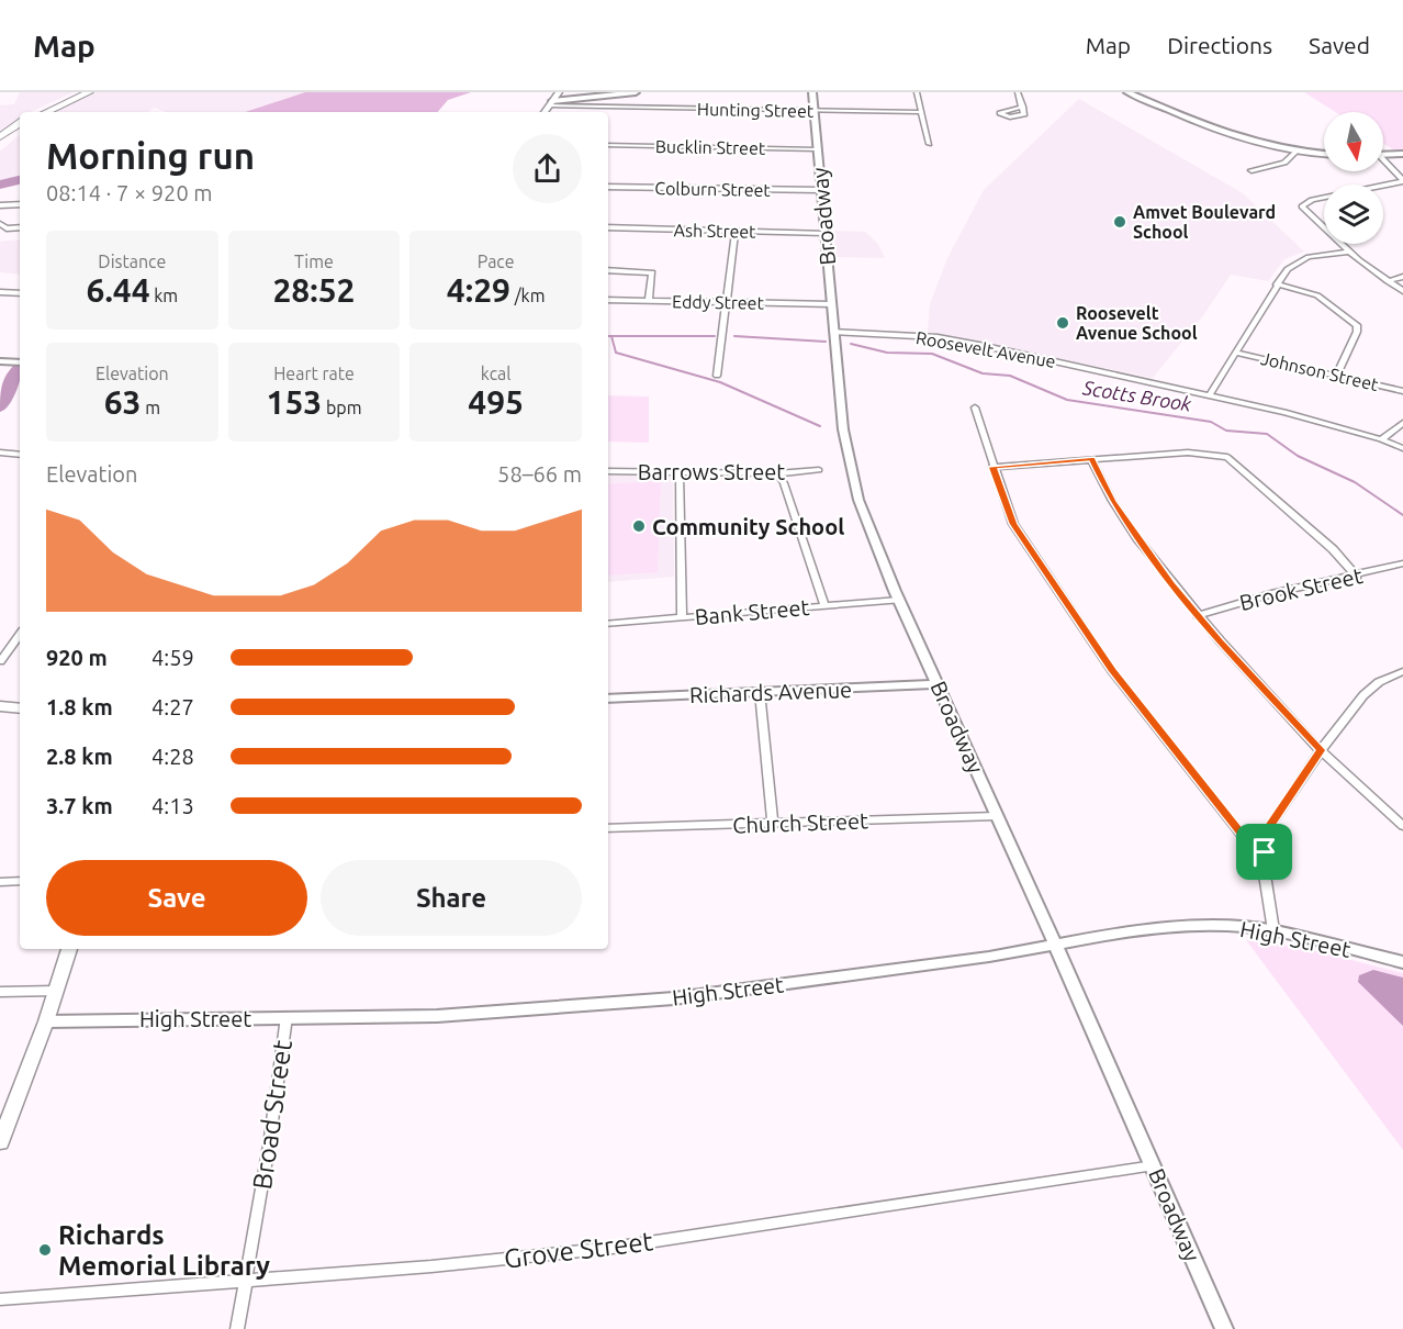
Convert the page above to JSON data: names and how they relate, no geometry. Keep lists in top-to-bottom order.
{
  "streets": {
    "street": [
      "Hunting Street",
      "Bucklin Street",
      "Colburn Street",
      "Broadway",
      "Ash Street",
      "Eddy Street",
      "Roosevelt Avenue",
      "Johnson Street",
      "Barrows Street",
      "Brook Street",
      "Bank Street",
      "Richards Avenue",
      "Church Street",
      "High Street",
      "Broad Street",
      "Grove Street"
    ]
  },
  "crossings": [
    ["Hunting Street", "Broadway"],
    ["Bucklin Street", "Broadway"],
    ["Colburn Street", "Broadway"],
    ["Broadway", "Ash Street"],
    ["Broadway", "Eddy Street"],
    ["Broadway", "Roosevelt Avenue"],
    ["Broadway", "Bank Street"],
    ["Broadway", "Richards Avenue"],
    ["Broadway", "Church Street"],
    ["Broadway", "High Street"],
    ["Broadway", "Grove Street"],
    ["High Street", "Broad Street"],
    ["Broad Street", "Grove Street"]
  ],
  "water": ["Scotts Brook"],
  "places": [
    "Amvet Boulevard School",
    "Roosevelt Avenue School",
    "Community School",
    "Richards Memorial Library"
  ],
  "north": "bottom",
  "page": {
    "header": "Map",
    "nav": ["Map", "Directions", "Saved"],
    "heading": ["Morning run", "08:14 · 7 × 920 m"],
    "stats": [
      ["Distance", "6.44 km"],
      ["Time", "28:52"],
      ["Pace", "4:29 /km"],
      ["Elevation", "63 m"],
      ["Heart rate", "153 bpm"],
      ["kcal", "495"]
    ],
    "chart": ["Elevation", "58–66 m"],
    "list": [
      {
        "name": "920 m",
        "note": "4:59"
      },
      {
        "name": "1.8 km",
        "note": "4:27"
      },
      {
        "name": "2.8 km",
        "note": "4:28"
      },
      {
        "name": "3.7 km",
        "note": "4:13"
      }
    ],
    "buttons": ["Save", "Share"]
  }
}
